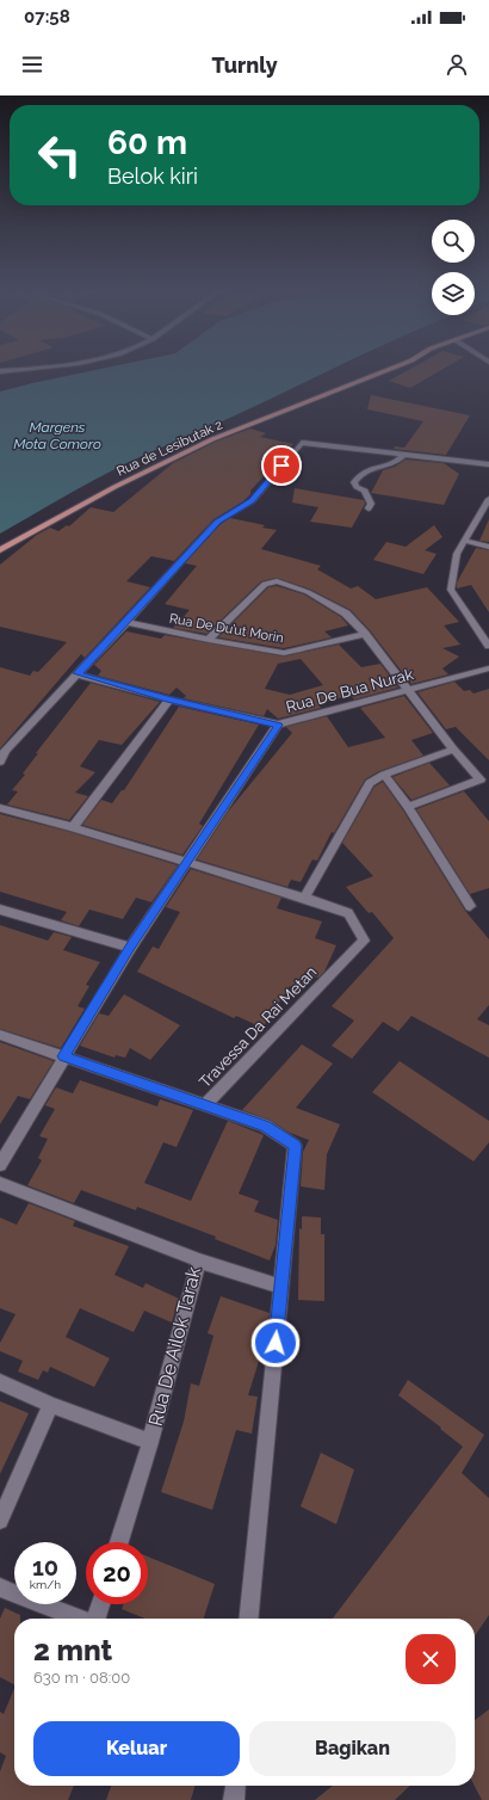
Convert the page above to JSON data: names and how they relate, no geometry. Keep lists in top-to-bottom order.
{
  "streets": {
    "main road": ["Rua de Lesibutak 2"],
    "street": [
      "Rua De Du’ut Morin",
      "Rua De Bua Nurak",
      "Travessa Da Rai Metan",
      "Rua De Ailok Tarak"
    ]
  },
  "crossings": [
    ["Rua De Bua Nurak", "Travessa Da Rai Metan"]
  ],
  "water": ["Margens Mota Comoro"],
  "page": {
    "status": "07:58",
    "header": "Turnly",
    "turn": ["60 m", "Belok kiri"],
    "speed": "10 km/h",
    "limit": "20",
    "heading": ["2 mnt", "630 m · 08:00"],
    "buttons": ["Keluar", "Bagikan"]
  }
}
